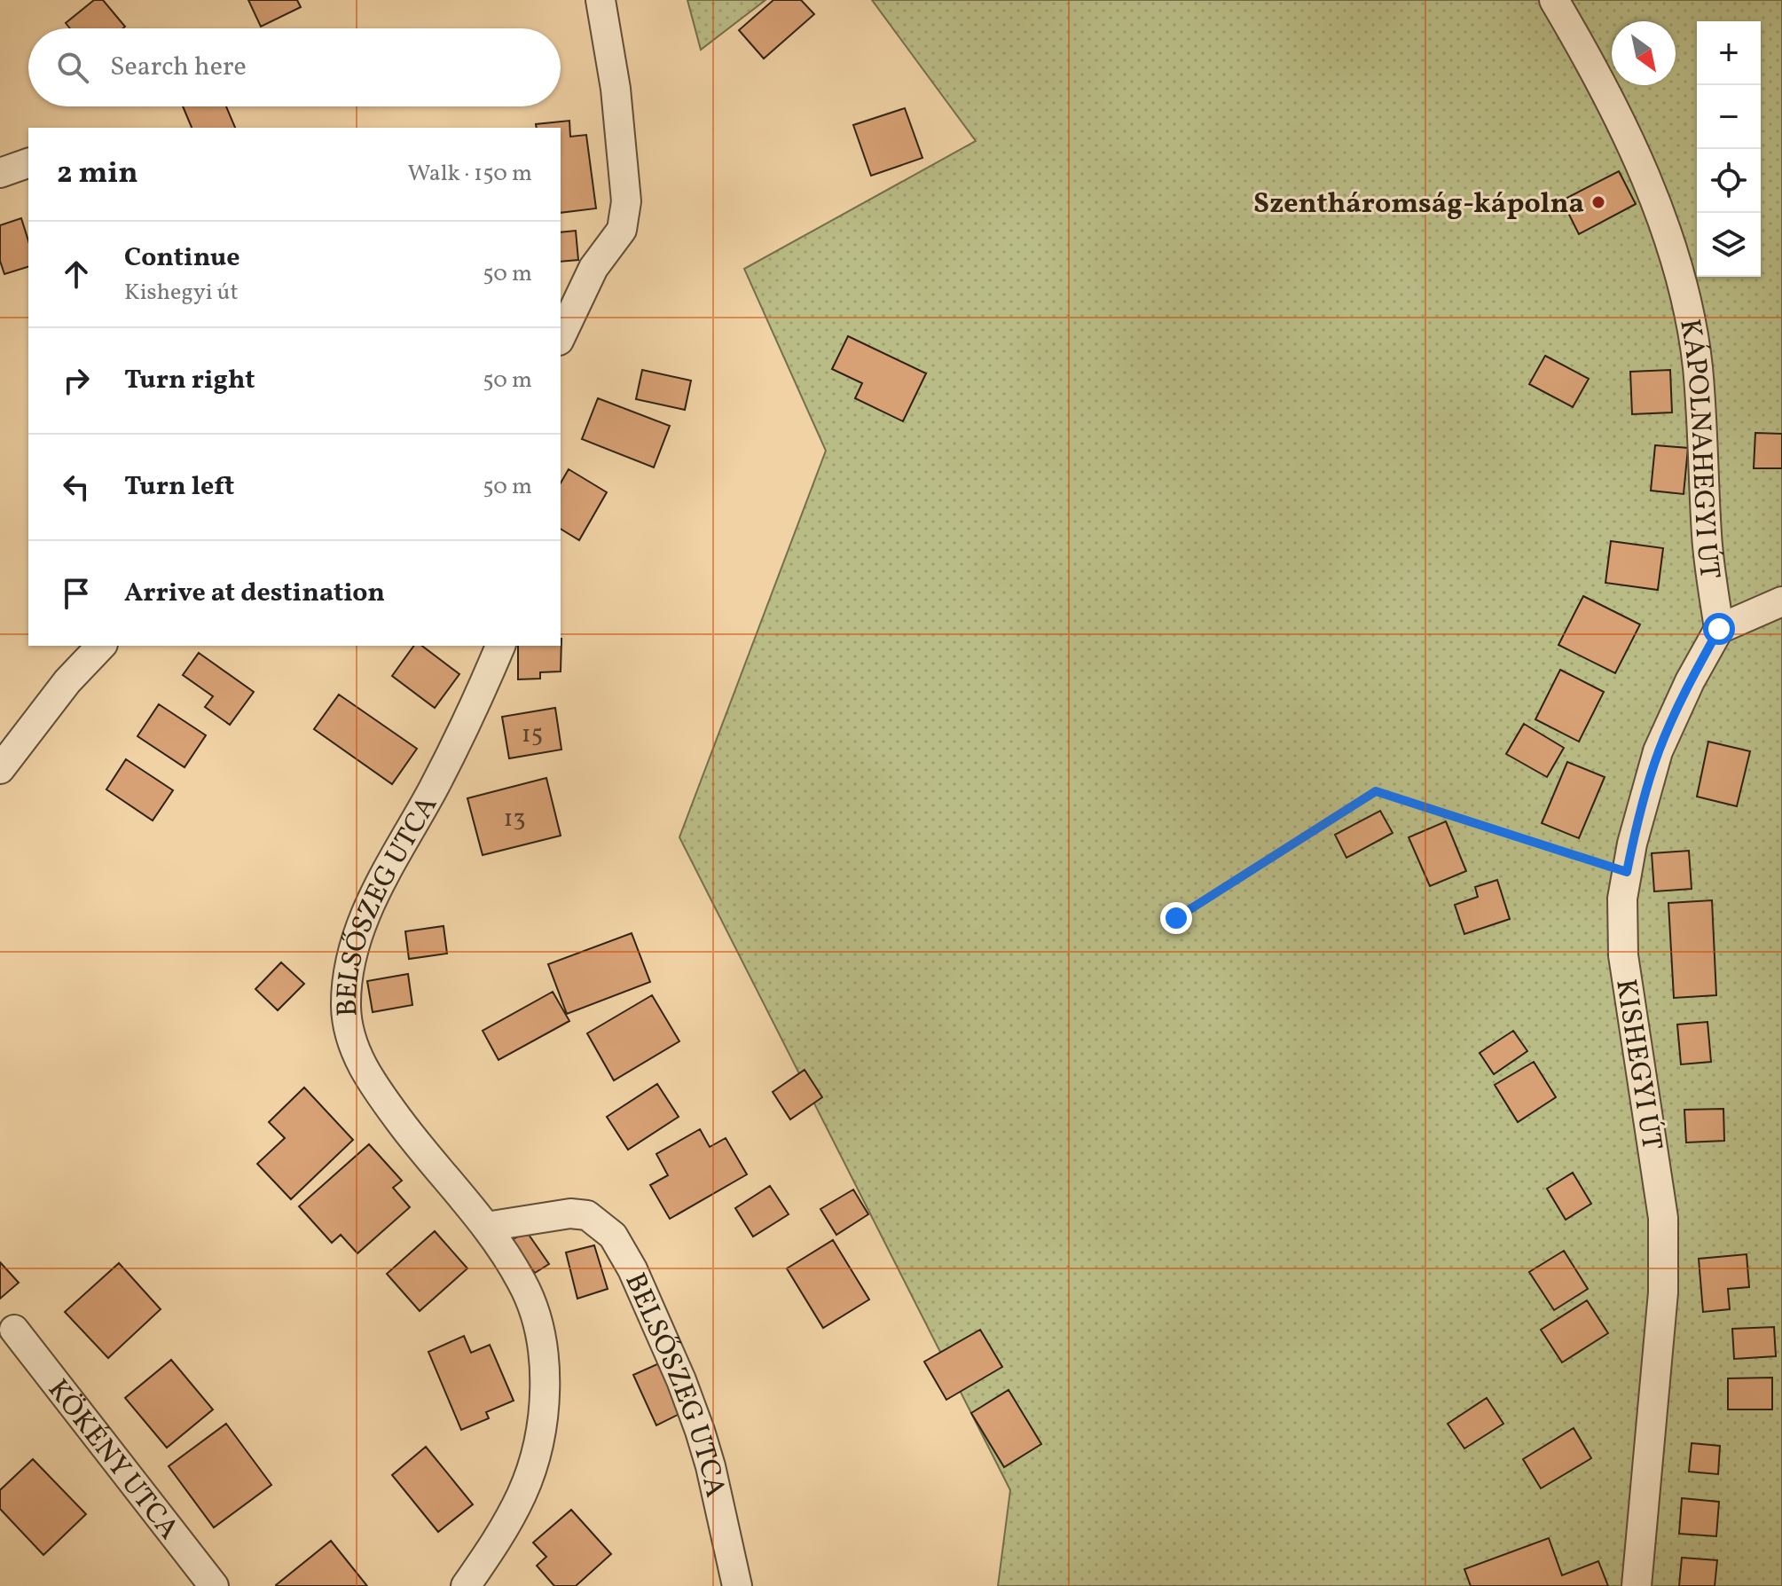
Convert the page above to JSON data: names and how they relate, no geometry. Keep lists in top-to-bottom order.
{
  "streets": {
    "street": [
      "KÁPOLNAHEGYI ÚT",
      "BELSŐSZEG UTCA",
      "KISHEGYI ÚT",
      "KÖKÉNY UTCA"
    ]
  },
  "crossings": [
    ["KÁPOLNAHEGYI ÚT", "KISHEGYI ÚT"]
  ],
  "places": ["Szentháromság-kápolna"],
  "house_numbers": ["15", "13"],
  "north": "bottom right",
  "page": {
    "map_buttons": ["+", "−"],
    "search": "Search here",
    "heading": ["2 min", "Walk · 150 m"],
    "list": [
      ["Continue", "Kishegyi út", "50 m"],
      ["Turn right", "50 m"],
      ["Turn left", "50 m"],
      "Arrive at destination"
    ]
  }
}
